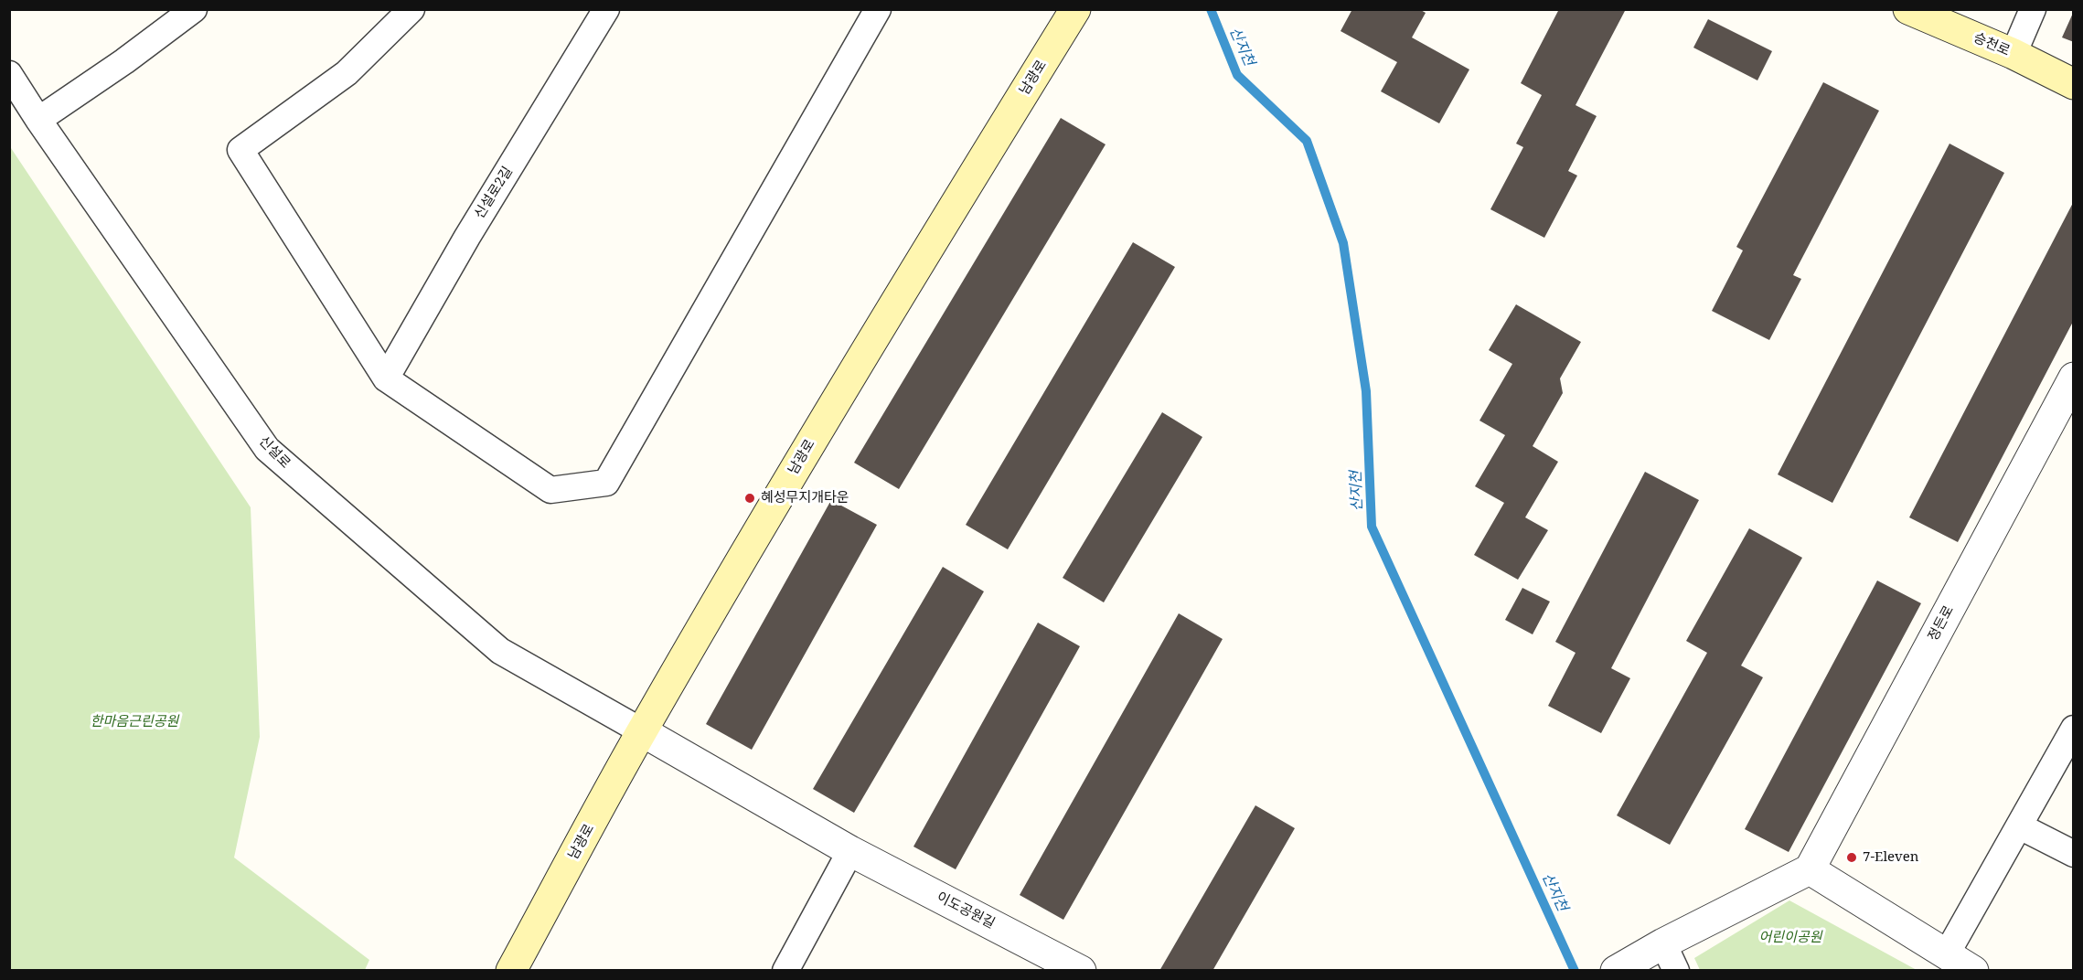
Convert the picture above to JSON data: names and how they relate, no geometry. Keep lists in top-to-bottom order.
{
  "streets": {
    "main road": ["승천로", "남광로"],
    "street": [
      "신설로2길",
      "신설로",
      "정든로",
      "이도공원길"
    ]
  },
  "crossings": [
    ["남광로", "신설로"],
    ["남광로", "이도공원길"],
    ["신설로", "이도공원길"]
  ],
  "water": ["산지천"],
  "parks": ["한마음근린공원", "어린이공원"],
  "places": ["혜성무지개타운", "7-Eleven"]
}
